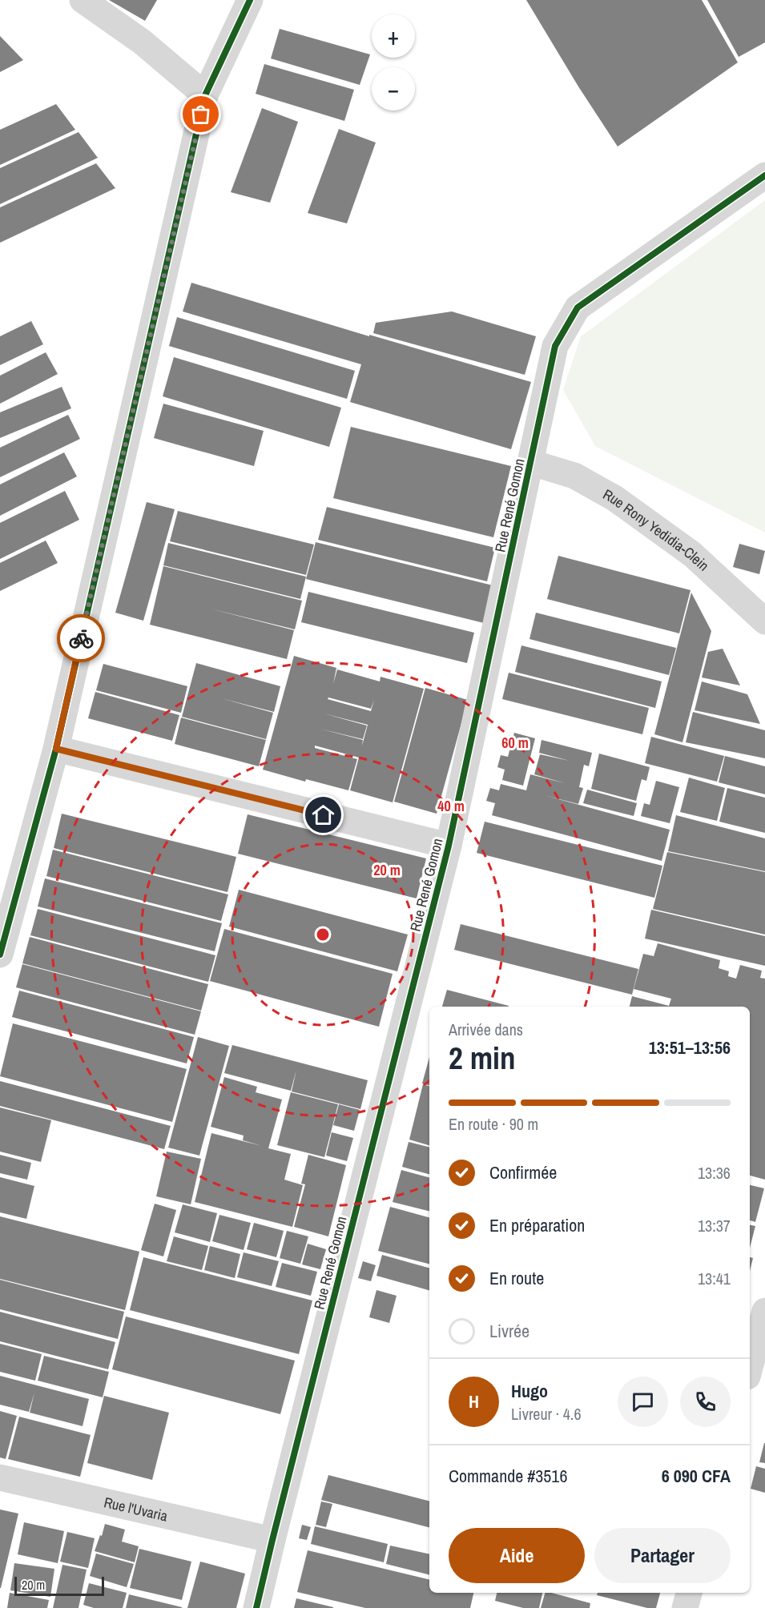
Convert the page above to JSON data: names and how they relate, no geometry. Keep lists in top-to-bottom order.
{
  "streets": {
    "street": ["Rue René Gomon", "Rue Rony Yedidia-Clein", "Rue l'Uvaria"]
  },
  "crossings": [
    ["Rue René Gomon", "Rue Rony Yedidia-Clein"],
    ["Rue René Gomon", "Rue l'Uvaria"]
  ],
  "scale_bar": "20 m",
  "page": {
    "map_buttons": ["+", "−"],
    "heading": ["2 min", "Arrivée dans", "13:51–13:56"],
    "panel": [
      "Hugo",
      "Livreur · 4.6",
      "Commande #3516",
      "6 090 CFA"
    ],
    "bar": "En route · 90 m",
    "list": [
      ["Confirmée", "13:36"],
      ["En préparation", "13:37"],
      ["En route", "13:41"],
      "Livrée"
    ],
    "round": "H",
    "buttons": ["Aide", "Partager"],
    "scale": "20 m"
  },
  "rings": ["60 m", "40 m", "20 m"]
}
